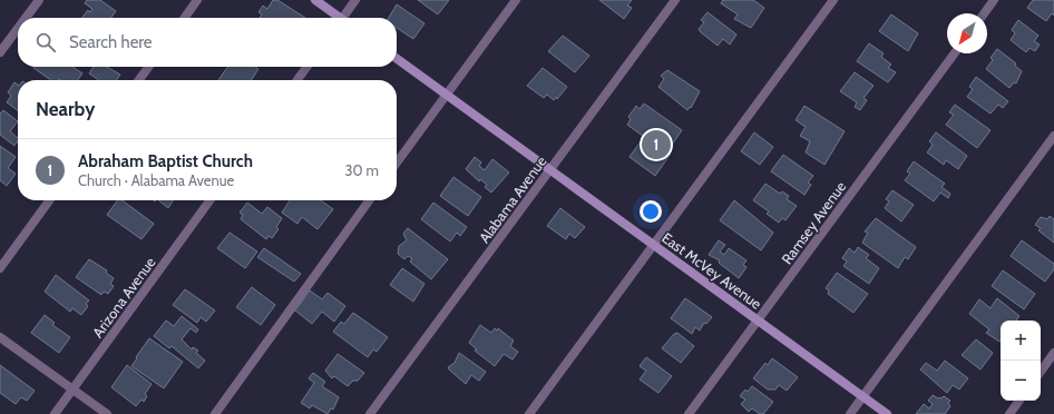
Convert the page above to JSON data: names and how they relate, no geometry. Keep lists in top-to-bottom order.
{
  "streets": {
    "street": [
      "Alabama Avenue",
      "Ramsey Avenue",
      "East McVey Avenue",
      "Arizona Avenue"
    ]
  },
  "crossings": [
    ["Alabama Avenue", "East McVey Avenue"],
    ["Ramsey Avenue", "East McVey Avenue"]
  ],
  "north": "bottom left",
  "page": {
    "search": "Search here",
    "heading": "Nearby",
    "pins": "1",
    "list": [
      {
        "mark": "1",
        "name": "Abraham Baptist Church",
        "note": "Church · Alabama Avenue",
        "value": "30 m"
      }
    ],
    "map_buttons": ["+", "−"]
  }
}
